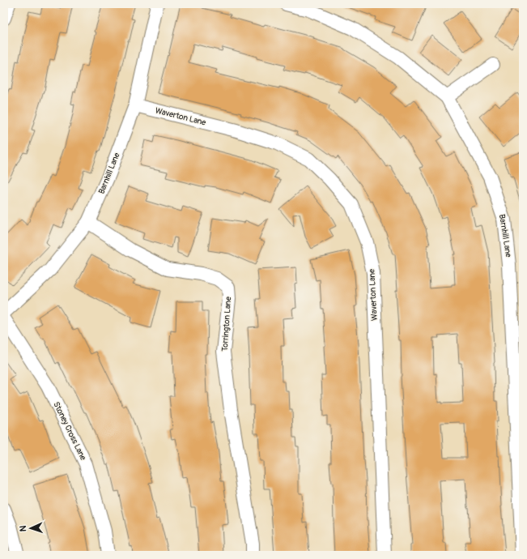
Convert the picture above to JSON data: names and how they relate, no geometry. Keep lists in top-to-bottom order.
{
  "streets": {
    "street": [
      "Waverton Lane",
      "Barnhill Lane",
      "Torrington Lane",
      "Stoney Cross Lane"
    ]
  },
  "crossings": [
    ["Waverton Lane", "Barnhill Lane"],
    ["Barnhill Lane", "Torrington Lane"]
  ],
  "north": "left"
}
